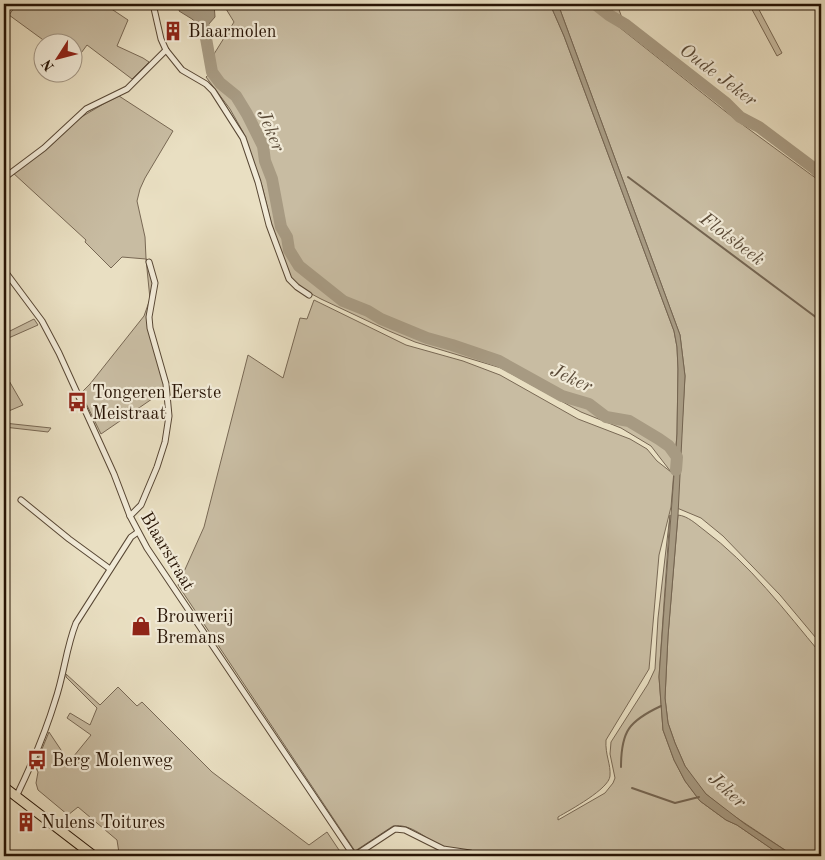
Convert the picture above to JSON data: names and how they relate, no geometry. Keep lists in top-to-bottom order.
{
  "streets": {
    "street": ["Blaarstraat"]
  },
  "water": ["Oude Jeker", "Jeker", "Flotsbeek"],
  "places": {
    "building": ["Blaarmolen", "Nulens Toitures"],
    "bus stop": ["Tongeren Eerste Meistraat", "Berg Molenweg"],
    "shop": ["Brouwerij Bremans"]
  },
  "north": "bottom left"
}
